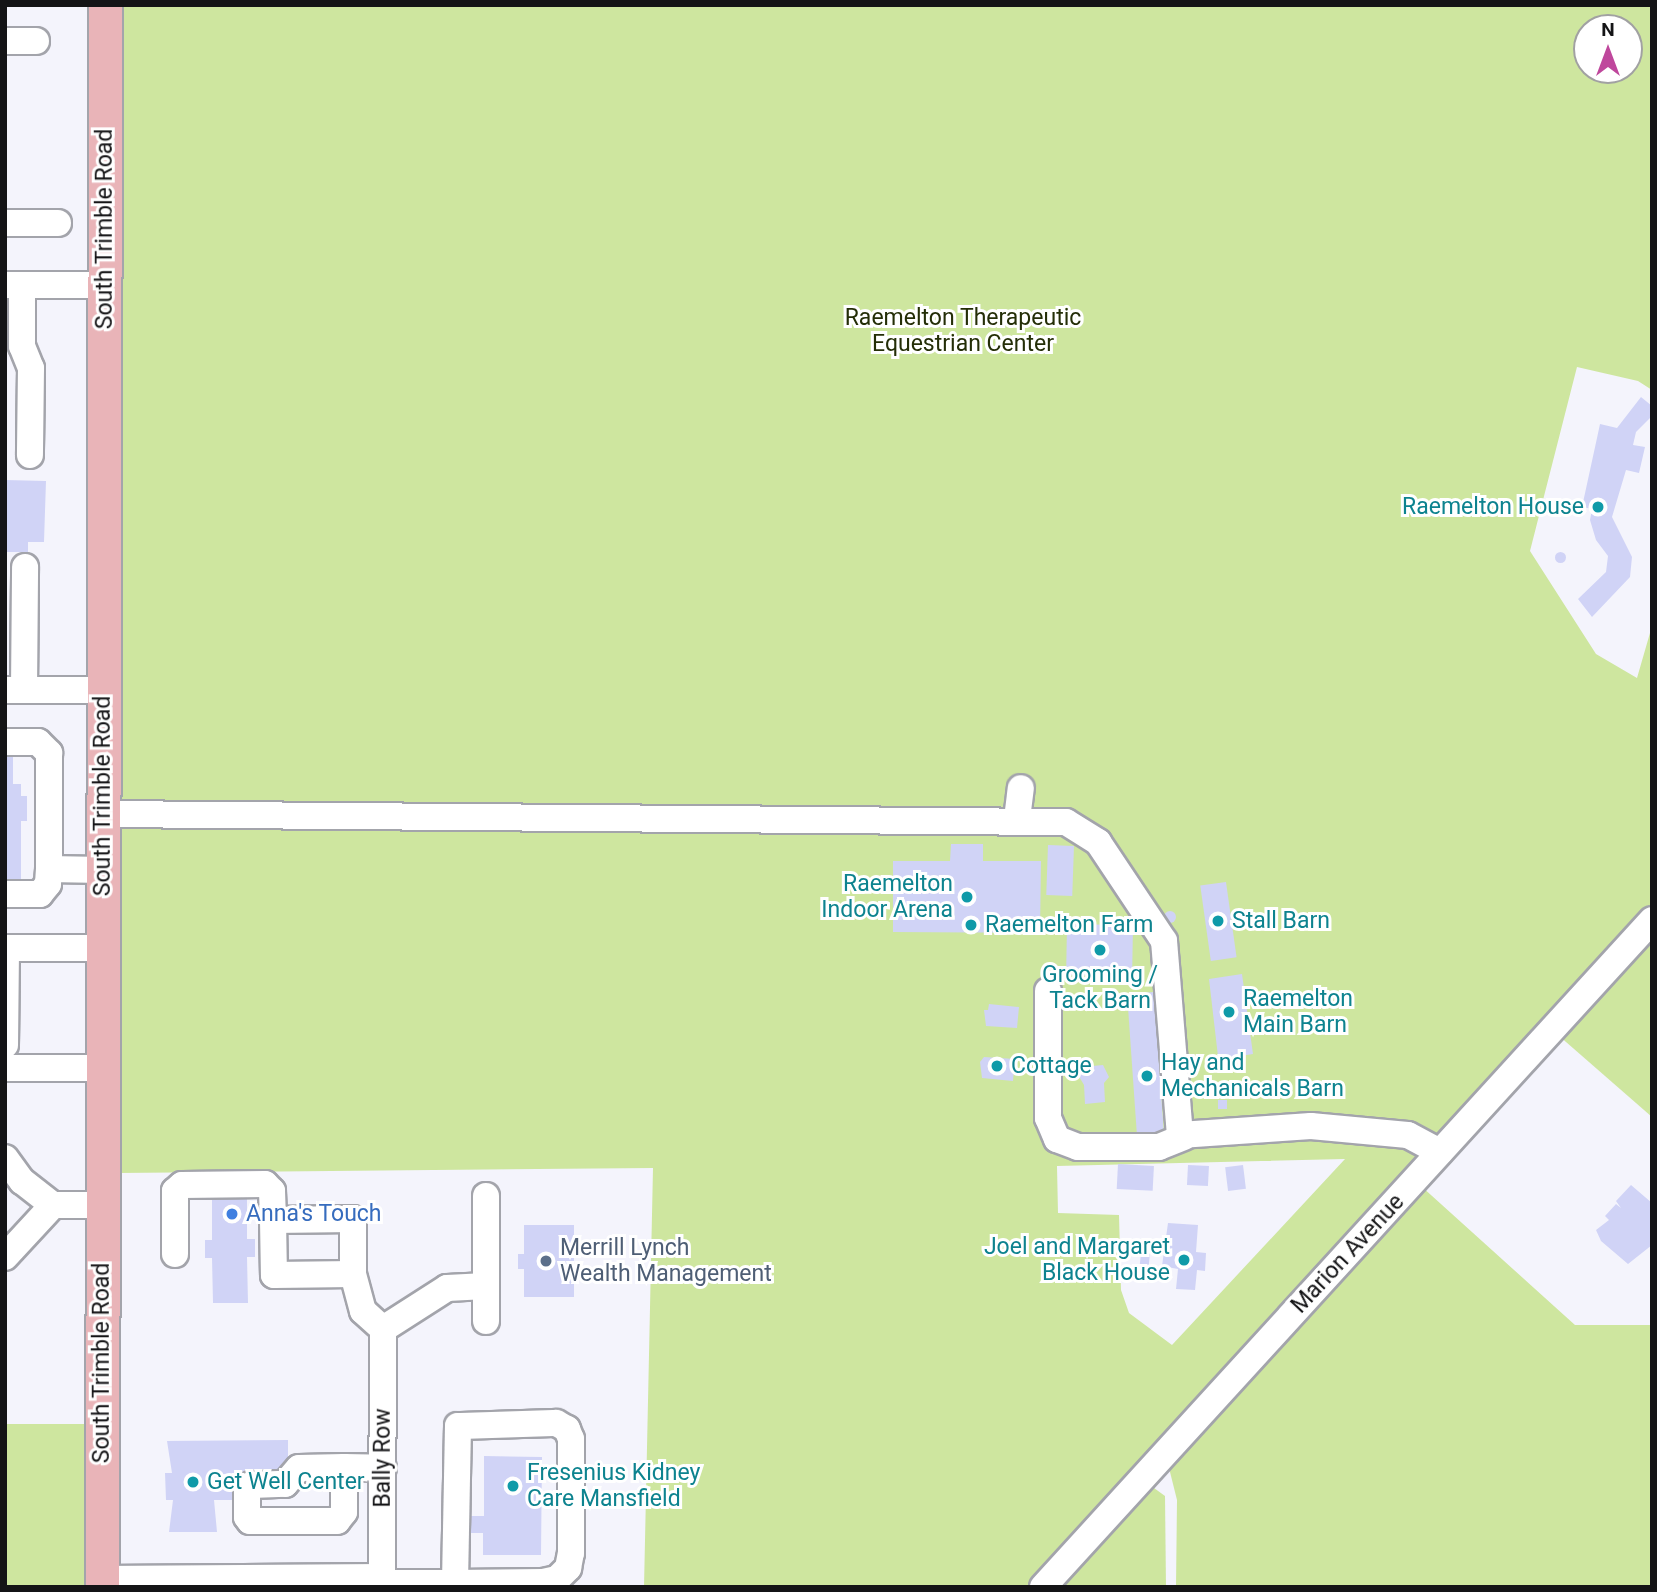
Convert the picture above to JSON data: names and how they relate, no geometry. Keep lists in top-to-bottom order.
{
  "streets": {
    "main road": ["South Trimble Road"],
    "street": ["Marion Avenue", "Bally Row"]
  },
  "parks": ["Raemelton Therapeutic Equestrian Center"],
  "places": [
    "Raemelton House",
    "Raemelton Indoor Arena",
    "Stall Barn",
    "Raemelton Farm",
    "Grooming / Tack Barn",
    "Raemelton Main Barn",
    "Cottage",
    "Hay and Mechanicals Barn",
    "Anna's Touch",
    "Joel and Margaret Black House",
    "Merrill Lynch Wealth Management",
    "Get Well Center",
    "Fresenius Kidney Care Mansfield"
  ],
  "north": "top"
}
